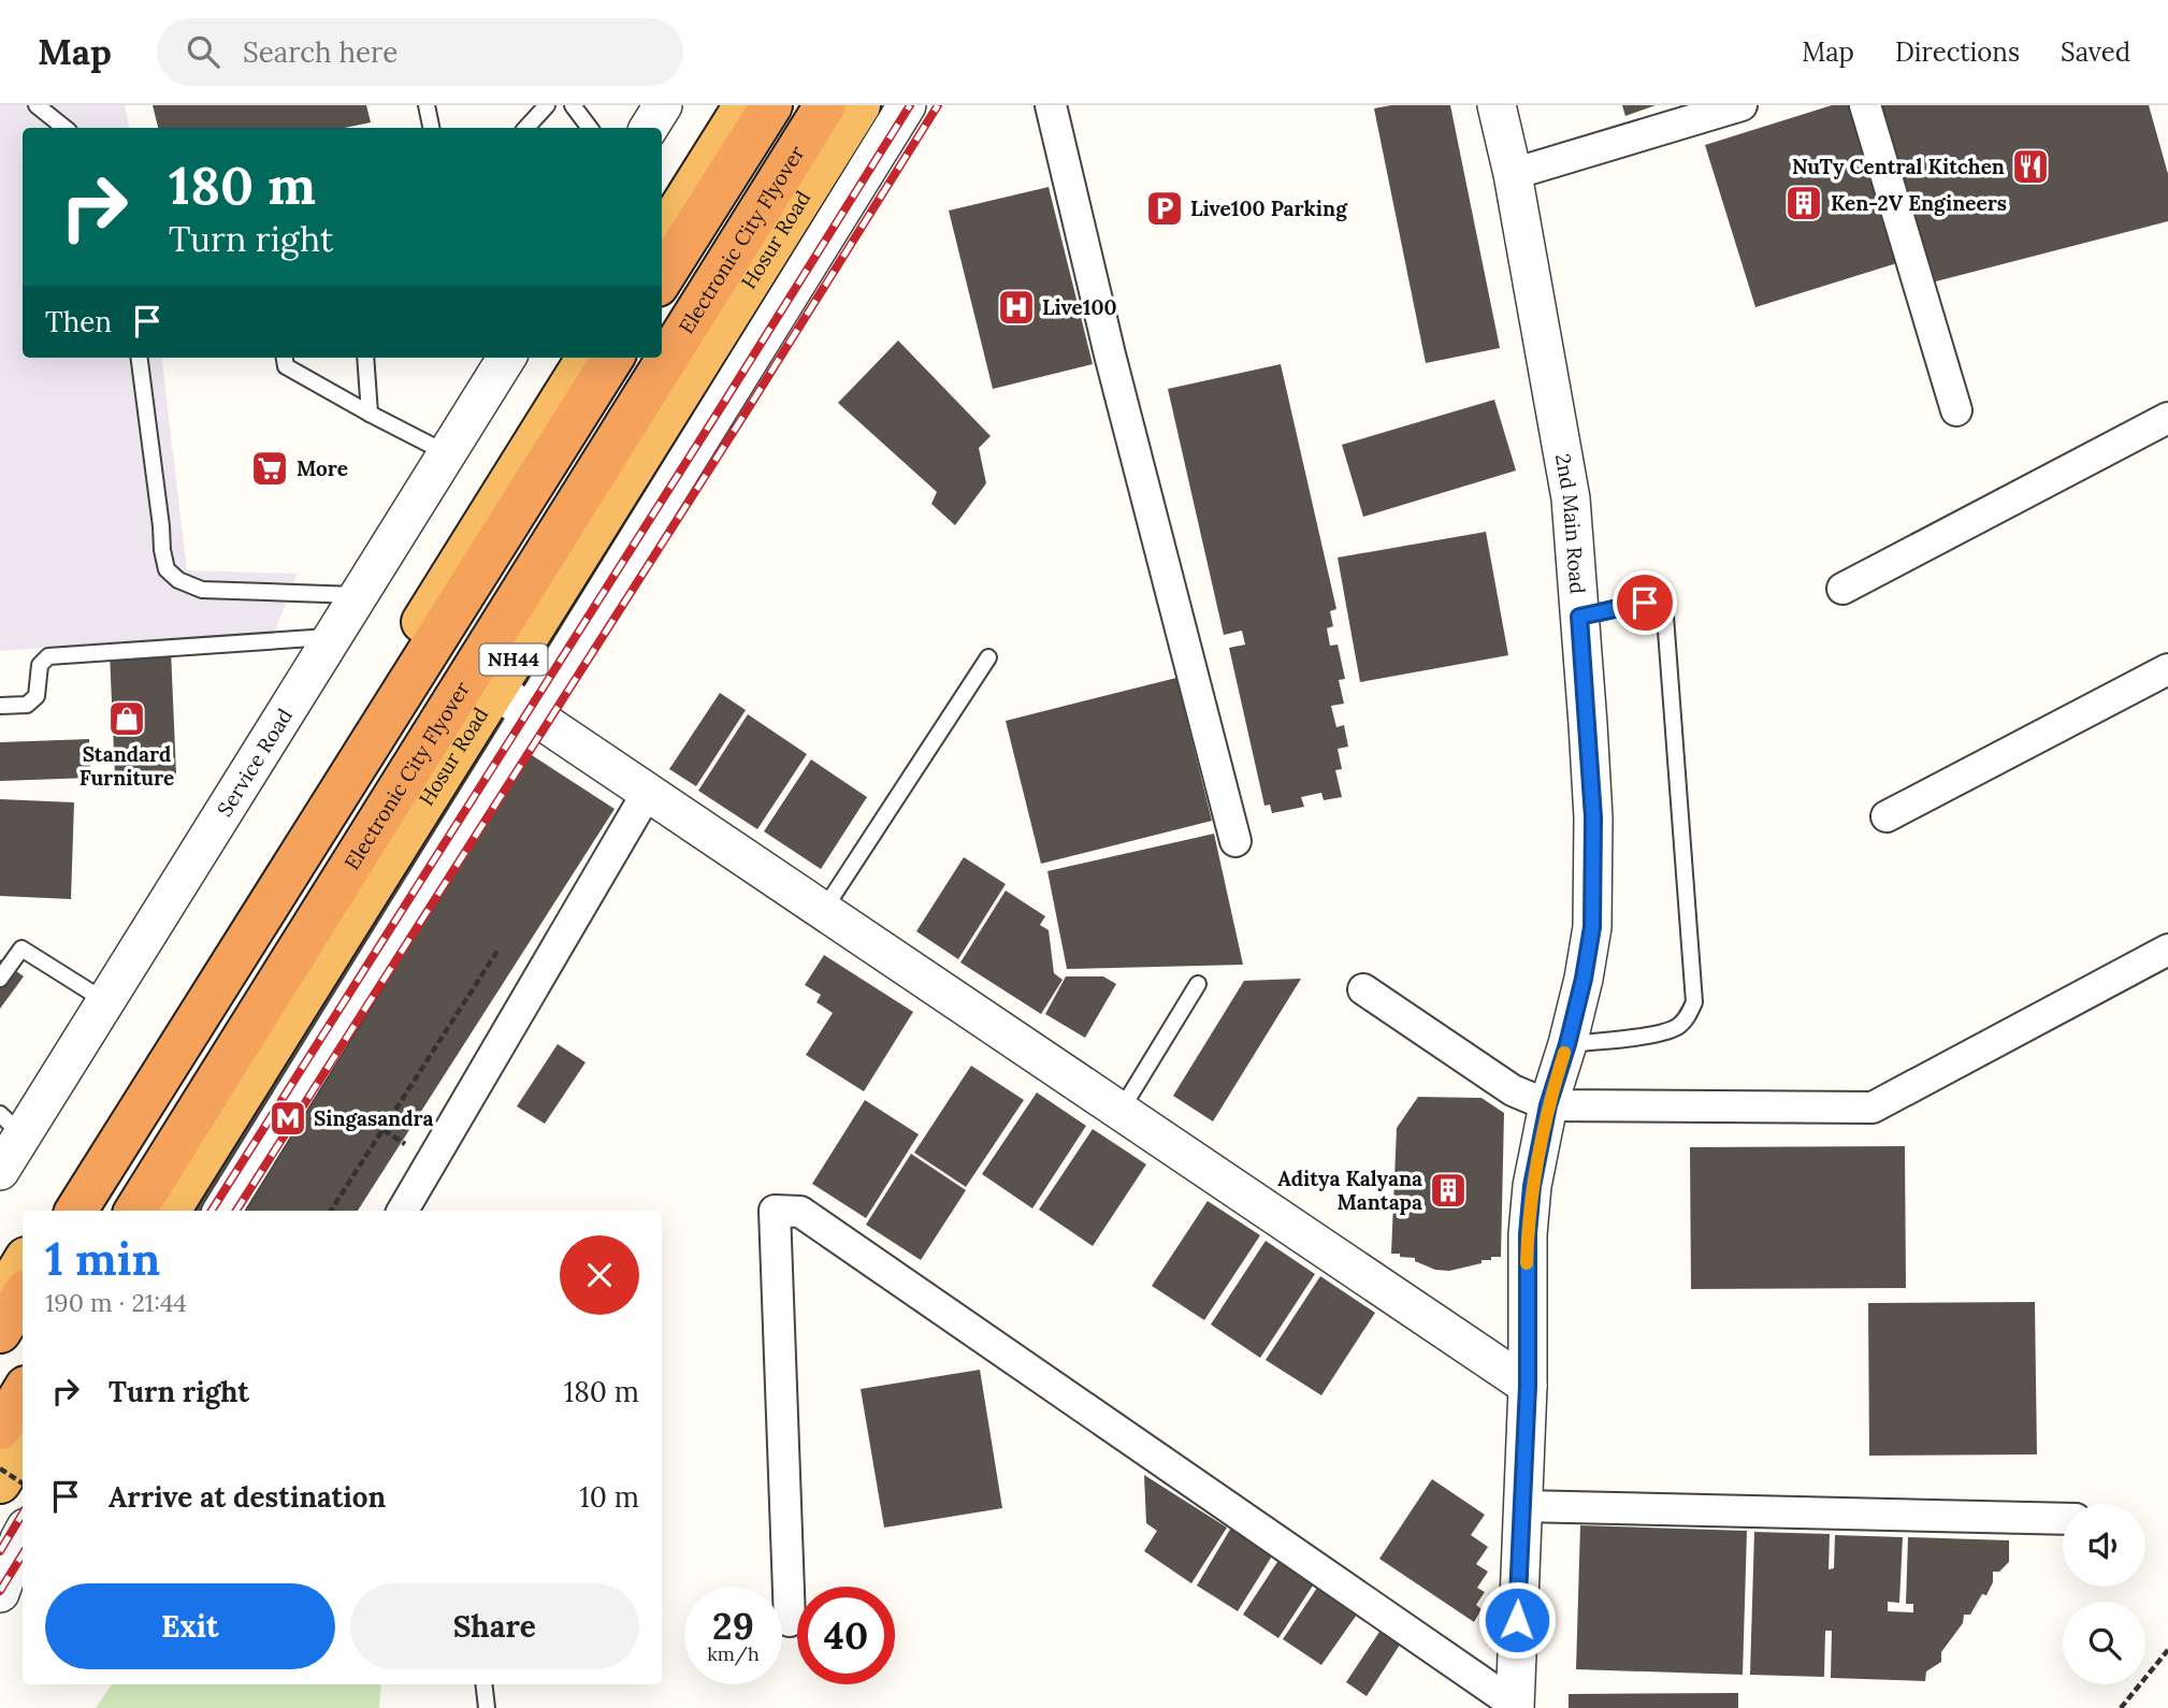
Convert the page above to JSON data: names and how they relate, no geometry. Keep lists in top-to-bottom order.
{
  "streets": {
    "highway": ["Electronic City Flyover", "Hosur Road", "NH44"],
    "street": ["2nd Main Road", "Service Road"]
  },
  "places": {
    "restaurant": ["NuTy Central Kitchen"],
    "building": ["Ken-2V Engineers", "Aditya Kalyana Mantapa"],
    "parking": ["Live100 Parking"],
    "hospital": ["Live100"],
    "supermarket": ["More"],
    "shop": ["Standard Furniture"],
    "metro station": ["Singasandra"]
  },
  "page": {
    "header": "Map",
    "search": "Search here",
    "nav": ["Map", "Directions", "Saved"],
    "turn": ["180 m", "Turn right"],
    "then": "Then",
    "heading": ["1 min", "190 m · 21:44"],
    "list": [
      {
        "name": "Turn right",
        "value": "180 m"
      },
      {
        "name": "Arrive at destination",
        "value": "10 m"
      }
    ],
    "buttons": ["Exit", "Share"],
    "speed": "29 km/h",
    "limit": "40"
  }
}
